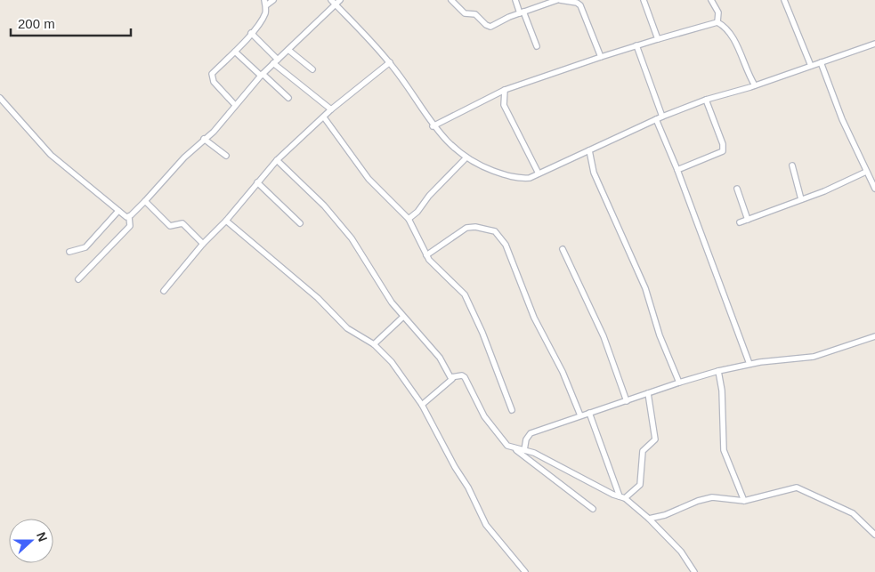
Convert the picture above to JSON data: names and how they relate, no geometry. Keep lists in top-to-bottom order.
{
  "scale_bar": "200 m",
  "north": "right"
}
